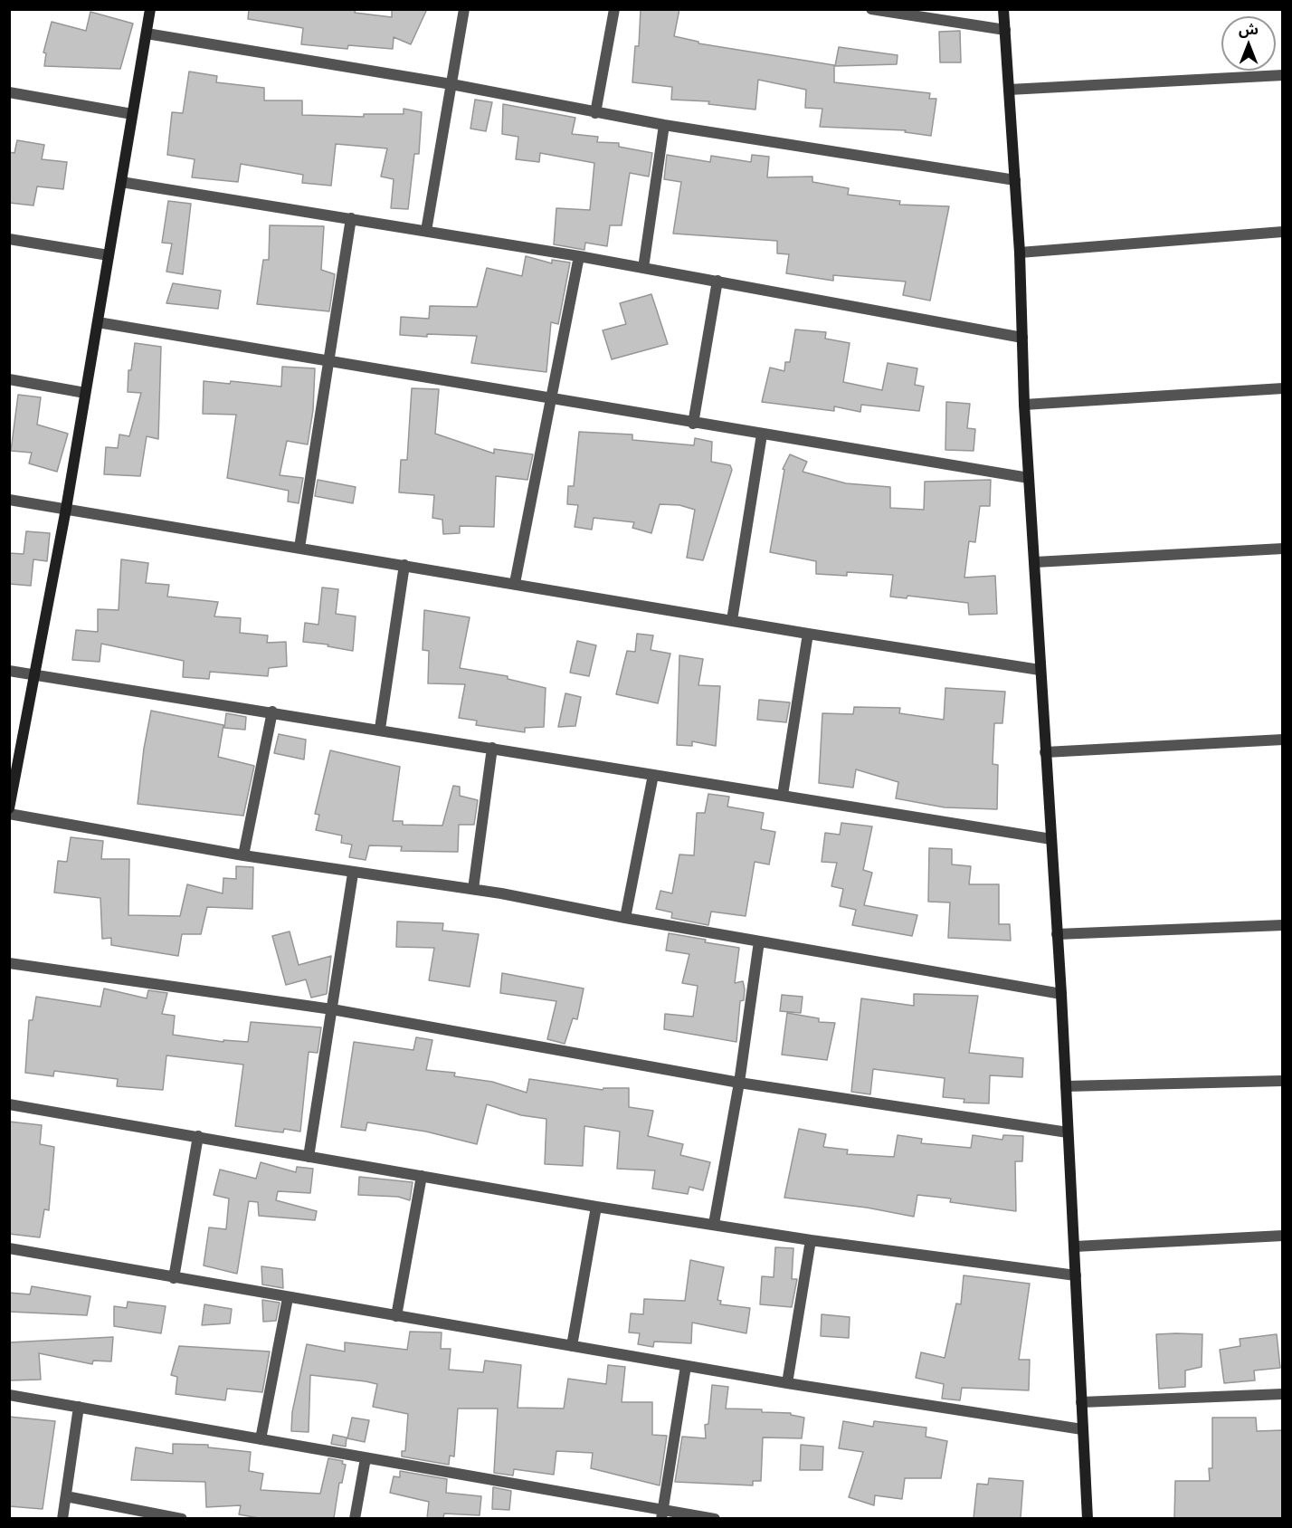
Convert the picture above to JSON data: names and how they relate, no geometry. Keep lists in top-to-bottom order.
{
  "north": "top"
}
